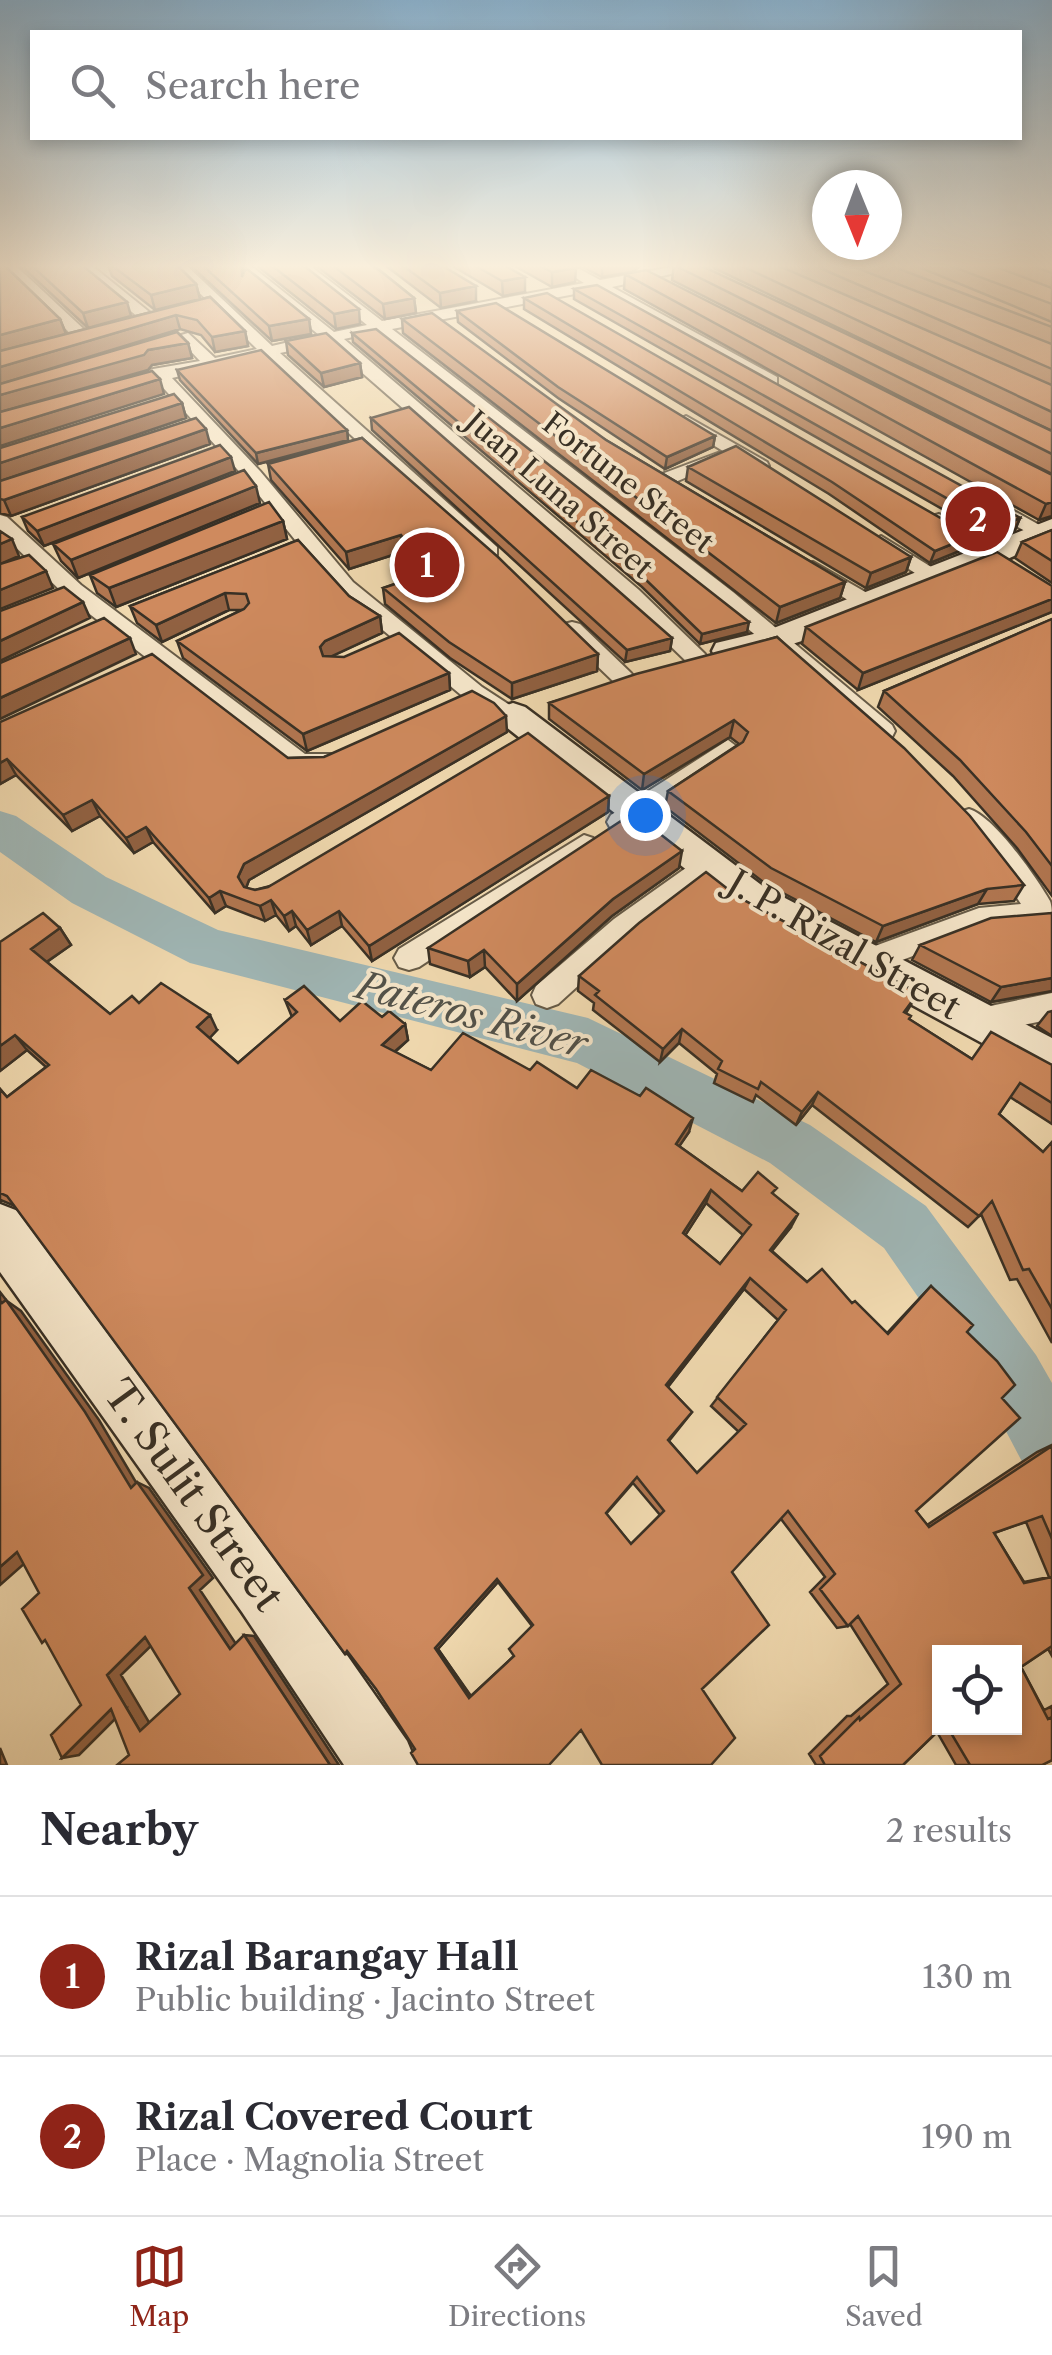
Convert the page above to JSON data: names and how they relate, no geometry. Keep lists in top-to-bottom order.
{
  "streets": {
    "street": [
      "Fortune Street",
      "Juan Luna Street",
      "J. P. Rizal Street",
      "T. Sulit Street"
    ]
  },
  "water": ["Pateros River"],
  "north": "bottom",
  "page": {
    "search": "Search here",
    "pins": ["2", "1"],
    "heading": ["Nearby", "2 results"],
    "list": [
      {
        "mark": "1",
        "name": "Rizal Barangay Hall",
        "note": "Public building · Jacinto Street",
        "value": "130 m"
      },
      {
        "mark": "2",
        "name": "Rizal Covered Court",
        "note": "Place · Magnolia Street",
        "value": "190 m"
      }
    ],
    "nav": ["Map", "Directions", "Saved"]
  }
}
